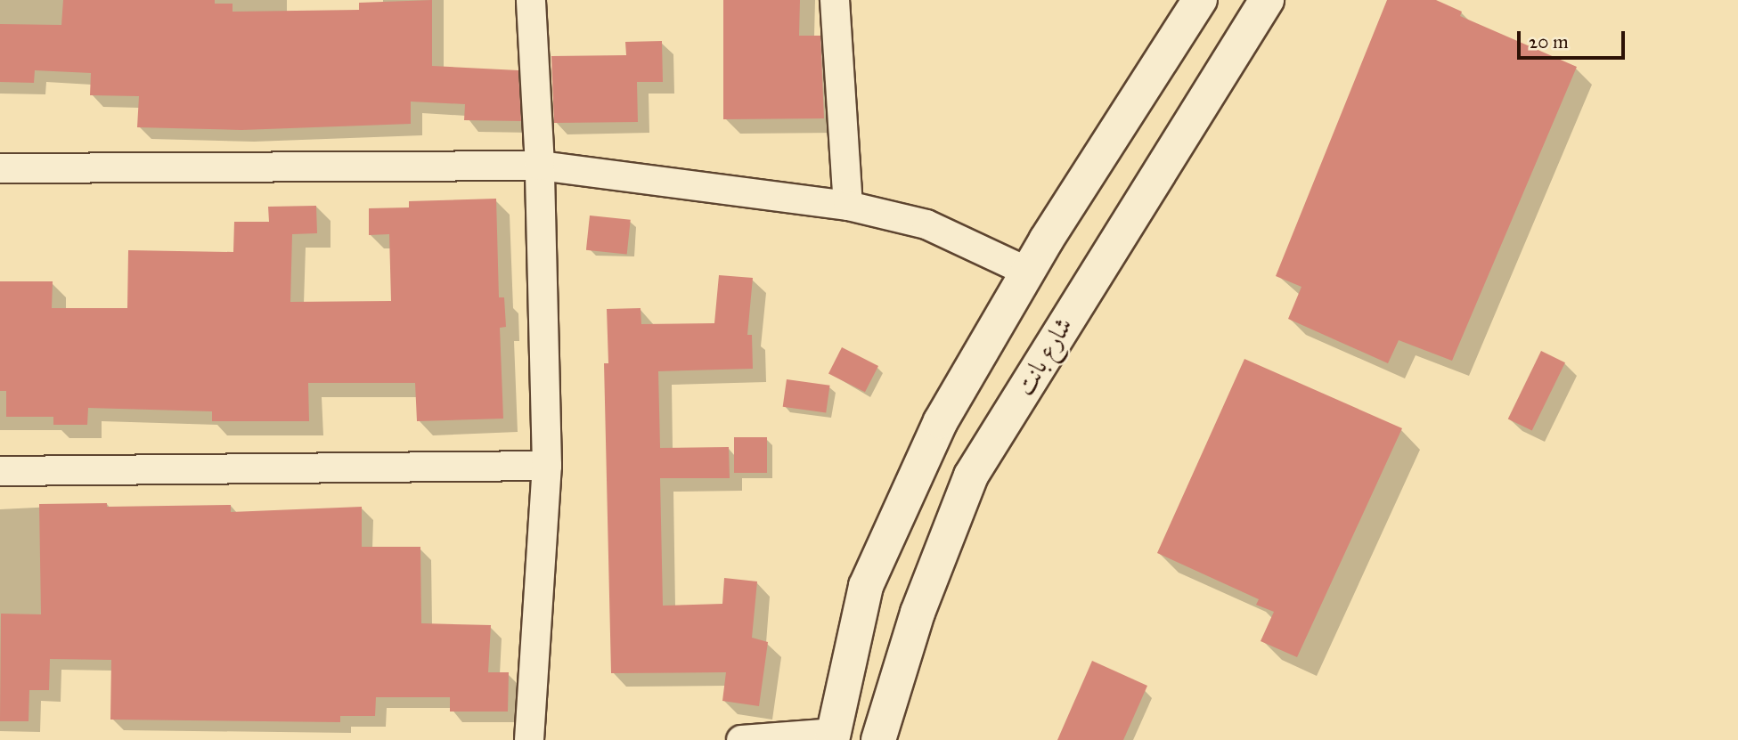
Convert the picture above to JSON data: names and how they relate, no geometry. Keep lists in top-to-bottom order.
{
  "streets": {
    "main road": ["شارع بانت"]
  },
  "scale_bar": "20 m"
}
